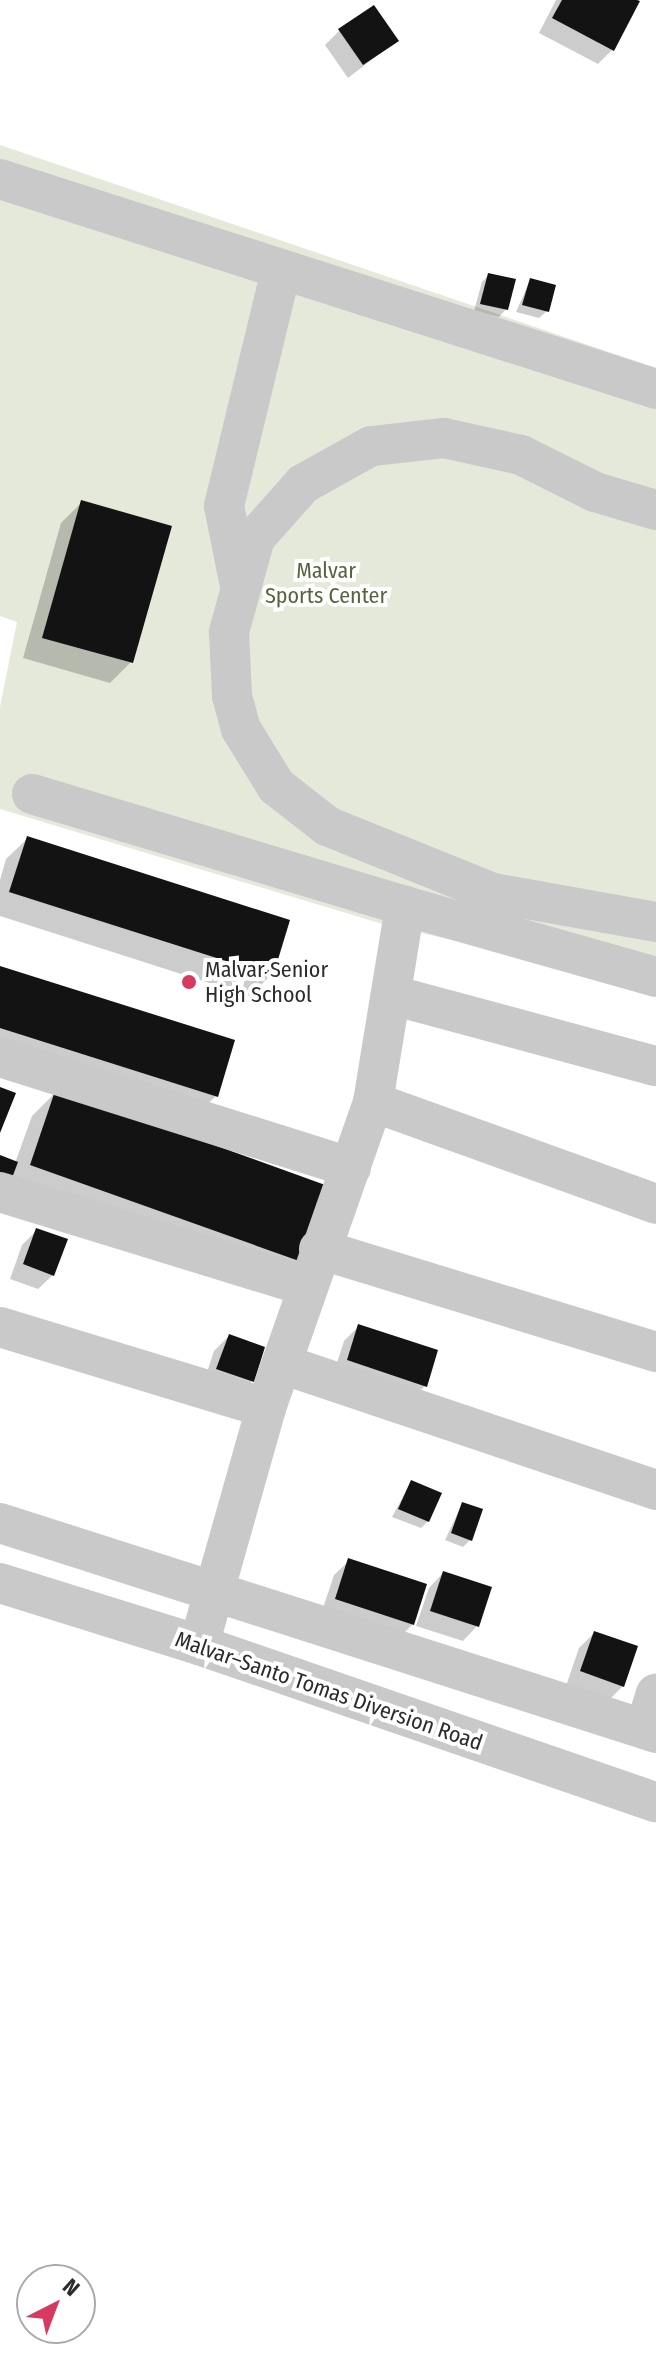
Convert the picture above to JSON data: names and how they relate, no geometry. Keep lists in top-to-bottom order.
{
  "streets": {
    "street": ["Malvar–Santo Tomas Diversion Road"]
  },
  "parks": ["Malvar Sports Center"],
  "places": ["Malvar Senior High School"],
  "north": "top right"
}
